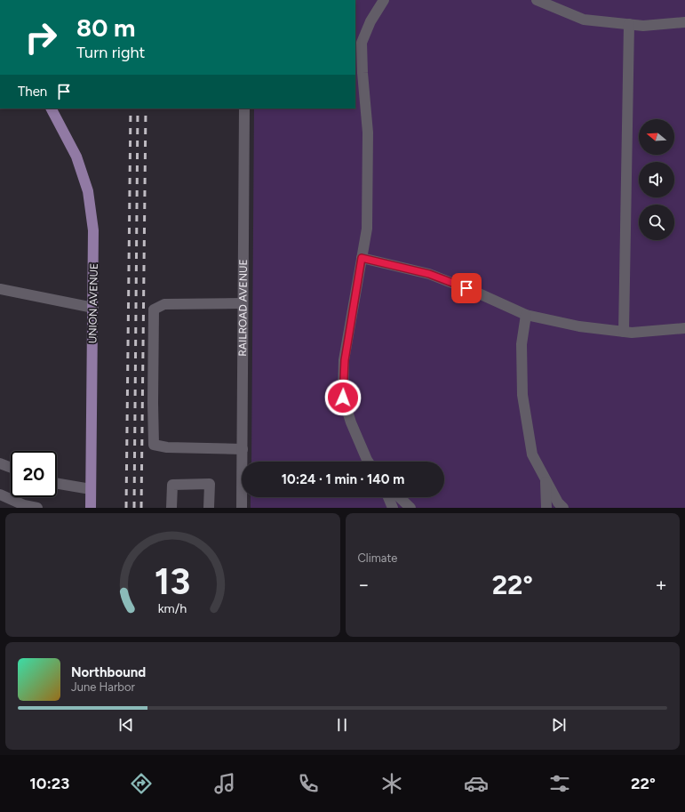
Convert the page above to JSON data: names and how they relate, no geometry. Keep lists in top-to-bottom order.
{
  "streets": {
    "main road": ["UNION AVENUE"],
    "street": ["RAILROAD AVENUE"]
  },
  "north": "left",
  "page": {
    "turn": ["80 m", "Turn right"],
    "then": "Then",
    "limit": "20",
    "trip": "10:24 · 1 min · 140 m",
    "tile": "Climate",
    "heat": ["−", "22°", "+"],
    "song": ["Northbound", "June Harbor"],
    "tabs": ["10:23", "22°"],
    "gauge": ["13", "km/h"]
  }
}
